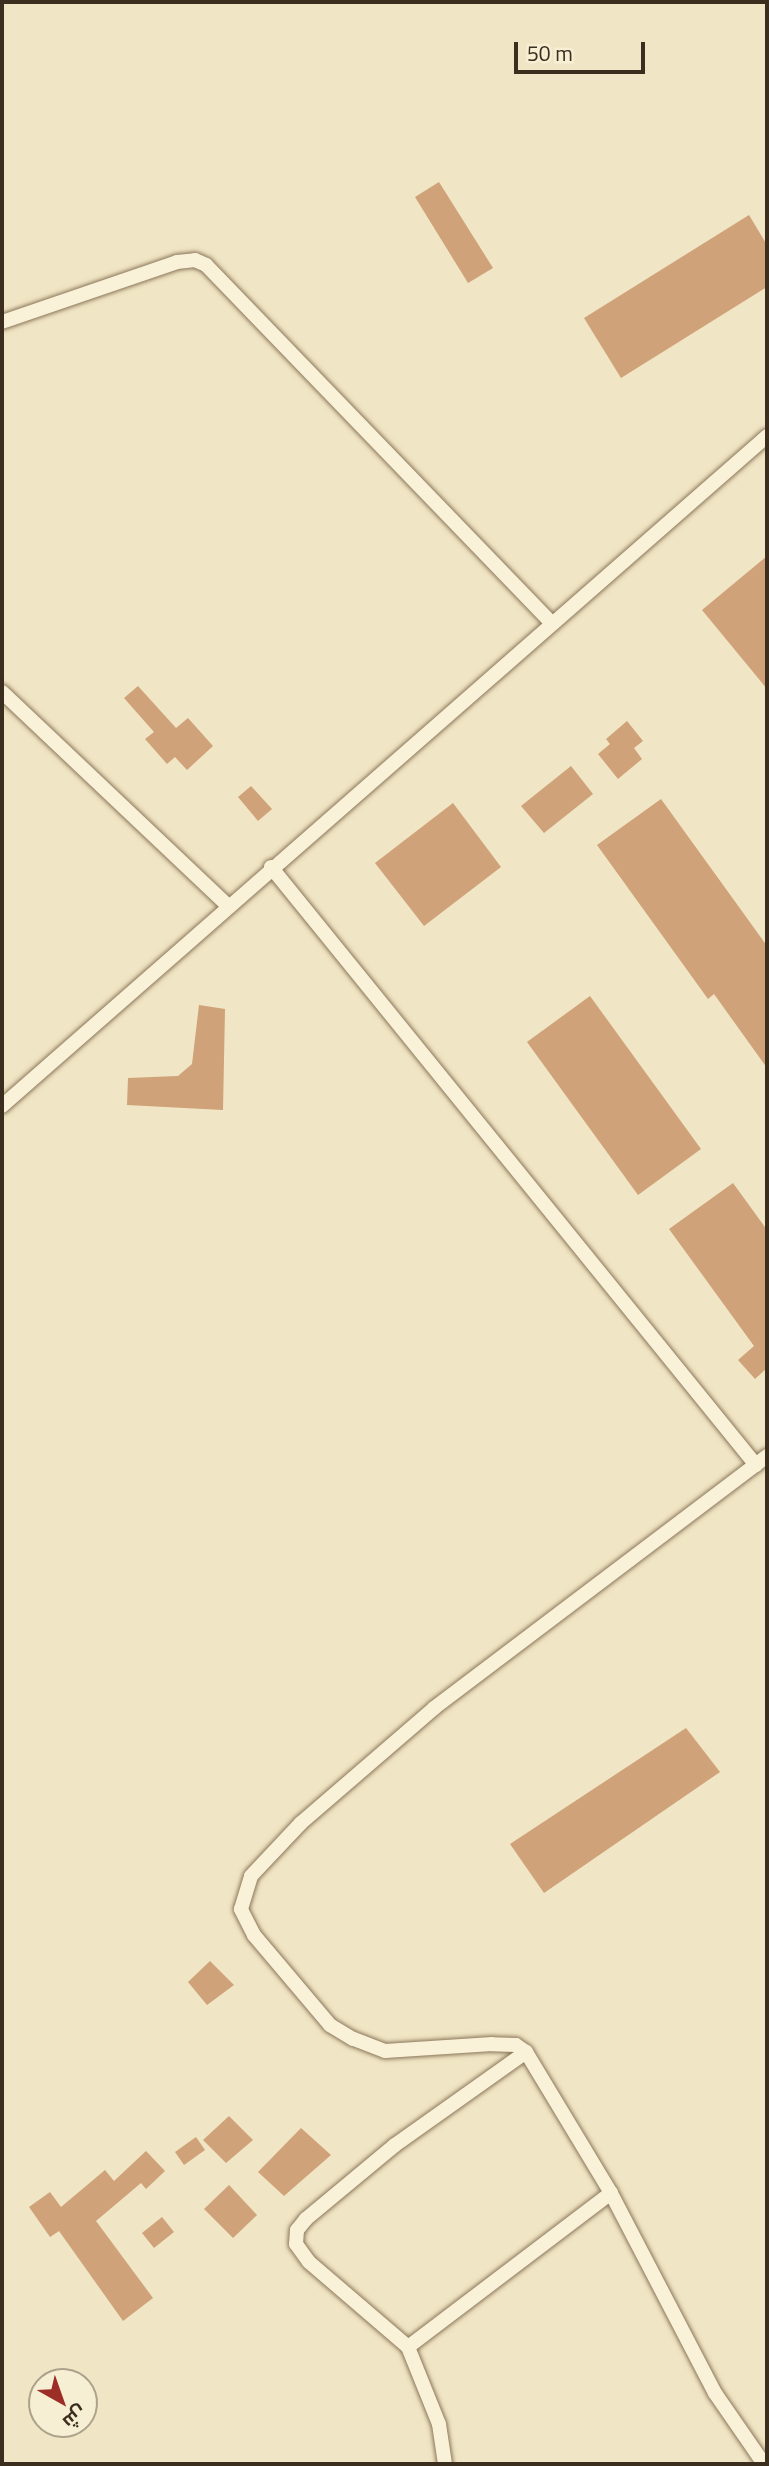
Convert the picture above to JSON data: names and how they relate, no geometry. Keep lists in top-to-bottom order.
{
  "scale_bar": "50 m",
  "north": "bottom right"
}
